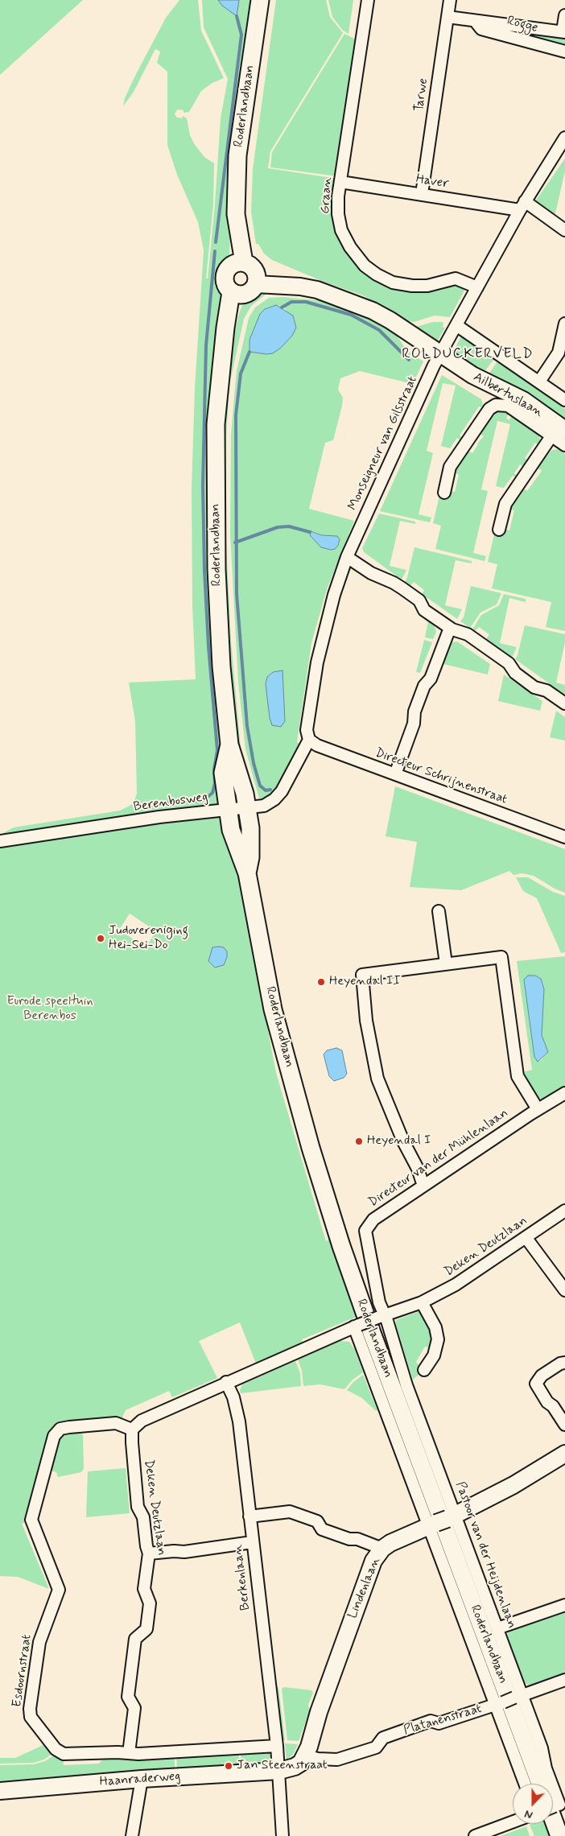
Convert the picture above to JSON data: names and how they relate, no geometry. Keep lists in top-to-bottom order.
{
  "streets": {
    "main road": ["Roderlandbaan"],
    "street": [
      "Rogge",
      "Tarwe",
      "Haver",
      "Graan",
      "Ailbertuslaan",
      "Monseigneur van Gilsstraat",
      "Directeur Schrijnenstraat",
      "Berenbosweg",
      "Directeur van der Mühlenlaan",
      "Deken Deutzlaan",
      "Pastoor van der Heijdenlaan",
      "Berkenlaan",
      "Lindenlaan",
      "Esdoornstraat",
      "Platanenstraat",
      "Haanraderweg"
    ]
  },
  "crossings": [
    ["Rogge", "Tarwe"],
    ["Tarwe", "Haver"],
    ["Roderlandbaan", "Ailbertuslaan"],
    ["Roderlandbaan", "Berenbosweg"],
    ["Haver", "Graan"],
    ["Haver", "Monseigneur van Gilsstraat"],
    ["Graan", "Monseigneur van Gilsstraat"],
    ["Ailbertuslaan", "Monseigneur van Gilsstraat"],
    ["Monseigneur van Gilsstraat", "Directeur Schrijnenstraat"],
    ["Monseigneur van Gilsstraat", "Berenbosweg"],
    ["Directeur Schrijnenstraat", "Berenbosweg"],
    ["Directeur van der Mühlenlaan", "Deken Deutzlaan"],
    ["Directeur van der Mühlenlaan", "Pastoor van der Heijdenlaan"],
    ["Deken Deutzlaan", "Pastoor van der Heijdenlaan"],
    ["Deken Deutzlaan", "Berkenlaan"],
    ["Deken Deutzlaan", "Esdoornstraat"],
    ["Pastoor van der Heijdenlaan", "Lindenlaan"],
    ["Pastoor van der Heijdenlaan", "Platanenstraat"],
    ["Berkenlaan", "Esdoornstraat"],
    ["Berkenlaan", "Haanraderweg"],
    ["Lindenlaan", "Platanenstraat"]
  ],
  "districts": ["ROLDUCKERVELD"],
  "parks": ["Eurode speeltuin Berenbos"],
  "places": [
    "Judovereniging Hei-Sei-Do",
    "Heyendal II",
    "Heyendal I",
    "Jan Steenstraat"
  ],
  "north": "bottom"
}
